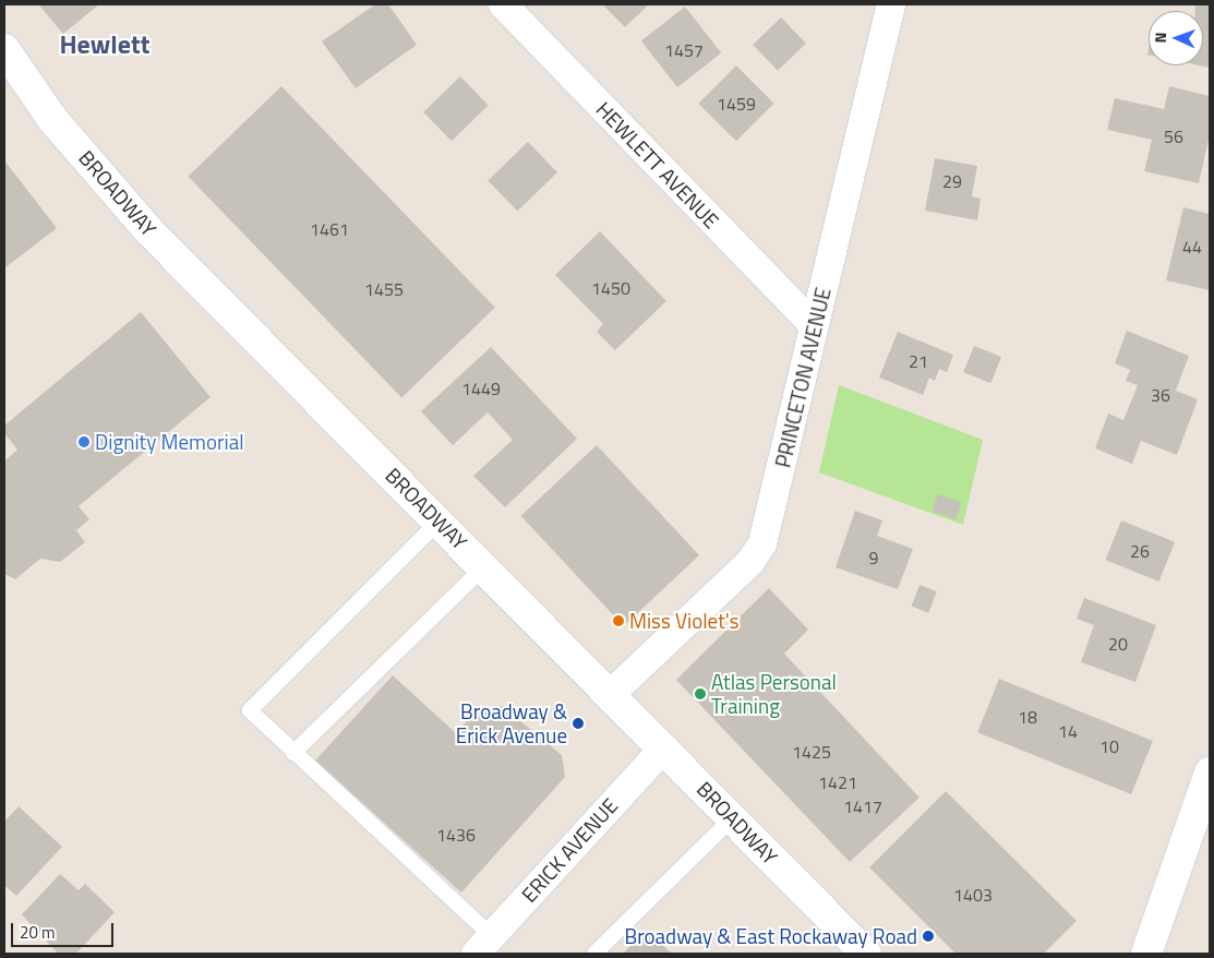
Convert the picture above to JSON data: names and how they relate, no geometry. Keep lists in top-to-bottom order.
{
  "streets": {
    "main road": ["BROADWAY"],
    "street": ["HEWLETT AVENUE", "PRINCETON AVENUE", "ERICK AVENUE"]
  },
  "crossings": [
    ["HEWLETT AVENUE", "PRINCETON AVENUE"],
    ["BROADWAY", "PRINCETON AVENUE"],
    ["BROADWAY", "ERICK AVENUE"]
  ],
  "districts": ["Hewlett"],
  "places": [
    "Dignity Memorial",
    "Miss Violet's",
    "Atlas Personal Training",
    "Broadway & Erick Avenue",
    "Broadway & East Rockaway Road"
  ],
  "house_numbers": [
    "1457",
    "1459",
    "56",
    "29",
    "1461",
    "44",
    "1450",
    "1455",
    "21",
    "1449",
    "36",
    "26",
    "9",
    "20",
    "18",
    "14",
    "10",
    "1425",
    "1421",
    "1417",
    "1436",
    "1403"
  ],
  "scale_bar": "20 m",
  "north": "left"
}
